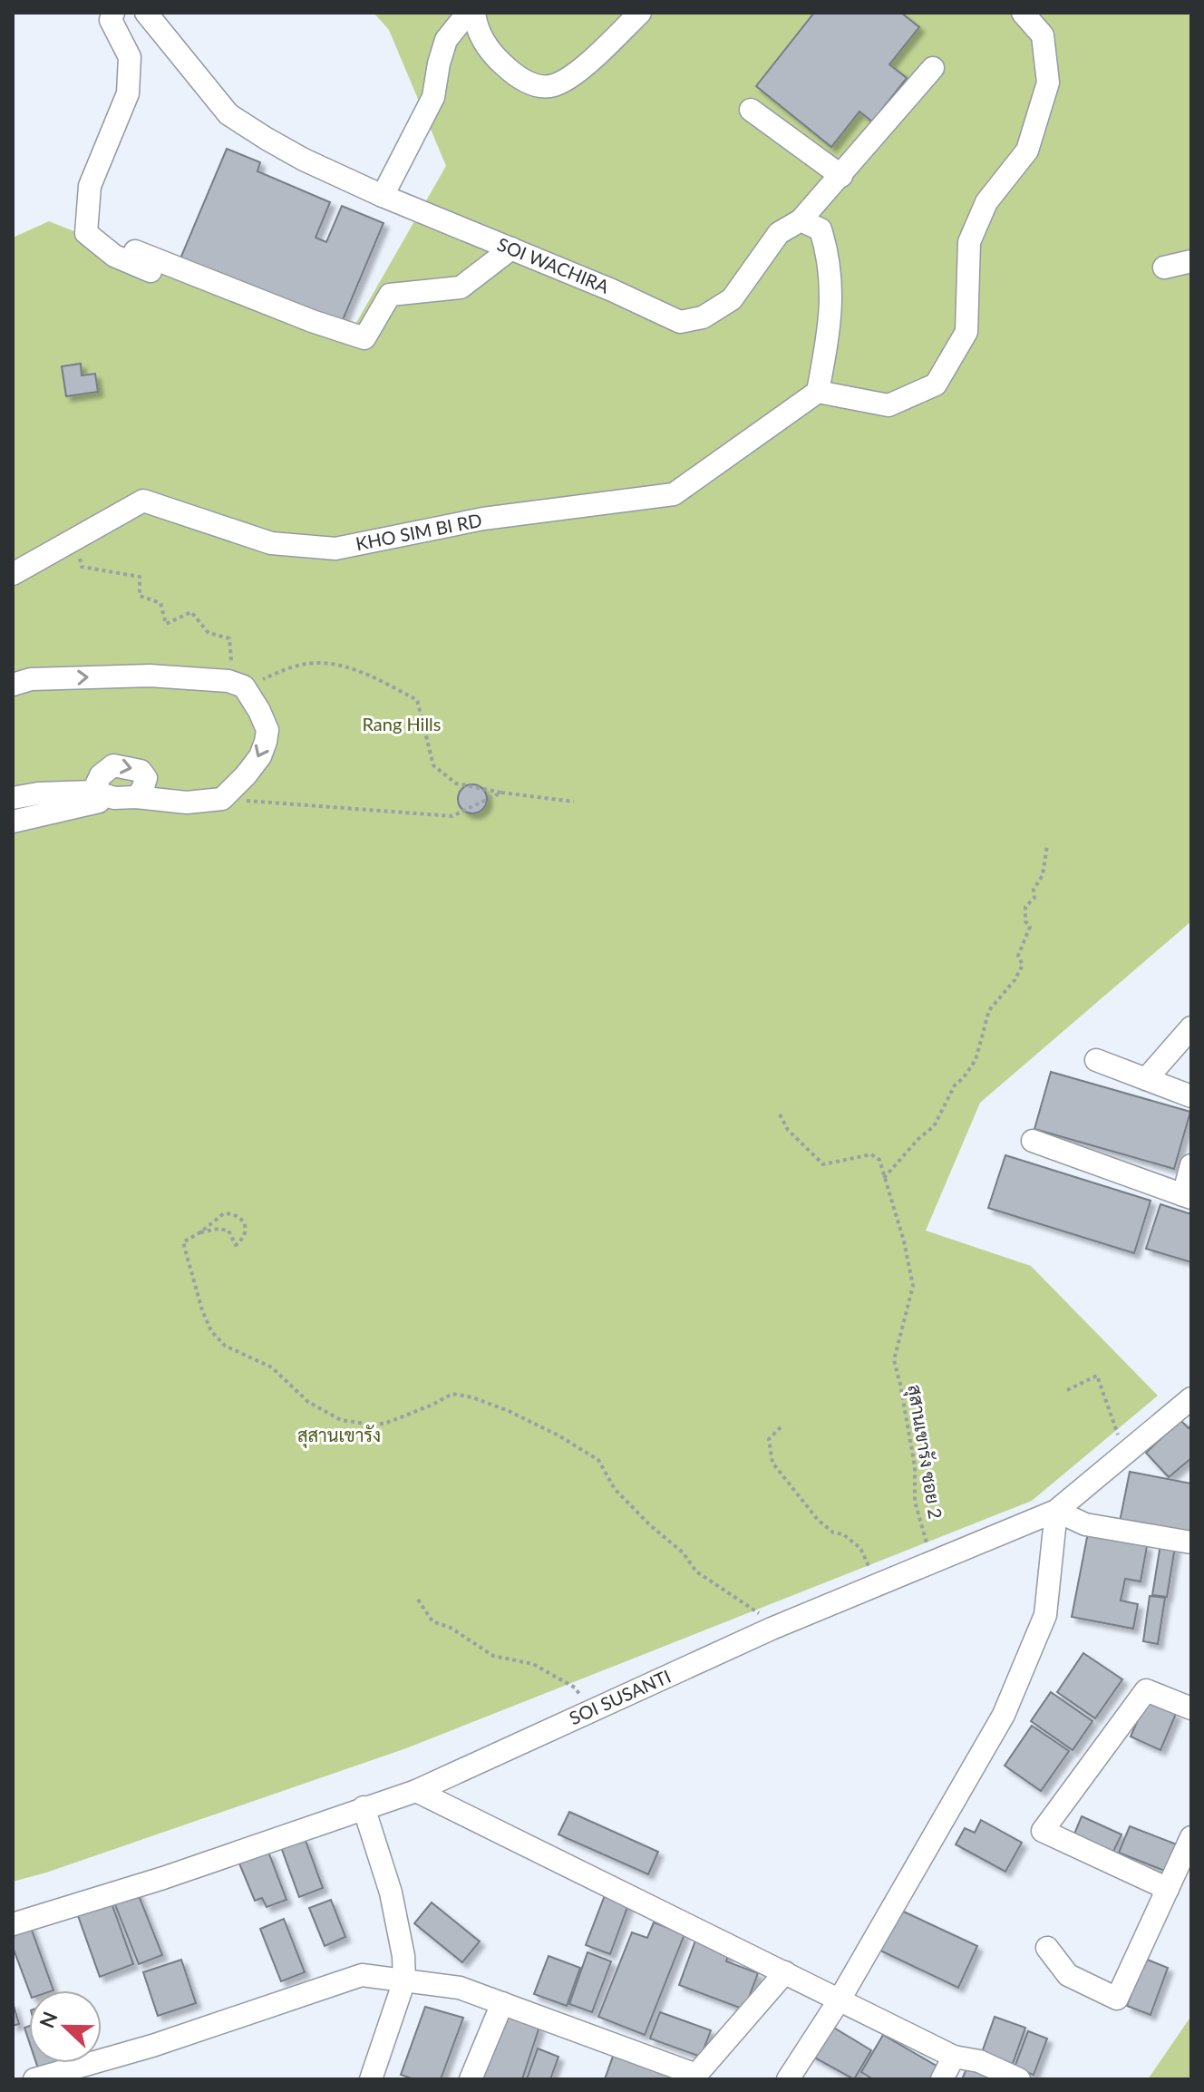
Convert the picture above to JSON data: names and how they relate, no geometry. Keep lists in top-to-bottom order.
{
  "streets": {
    "street": ["SOI WACHIRA", "KHO SIM BI RD", "SOI SUSANTI"],
    "path": ["สุสานเขารัง ซอย 2"]
  },
  "crossings": [
    ["สุสานเขารัง ซอย 2", "SOI SUSANTI"]
  ],
  "parks": ["Rang Hills", "สุสานเขารัง"],
  "north": "left"
}
